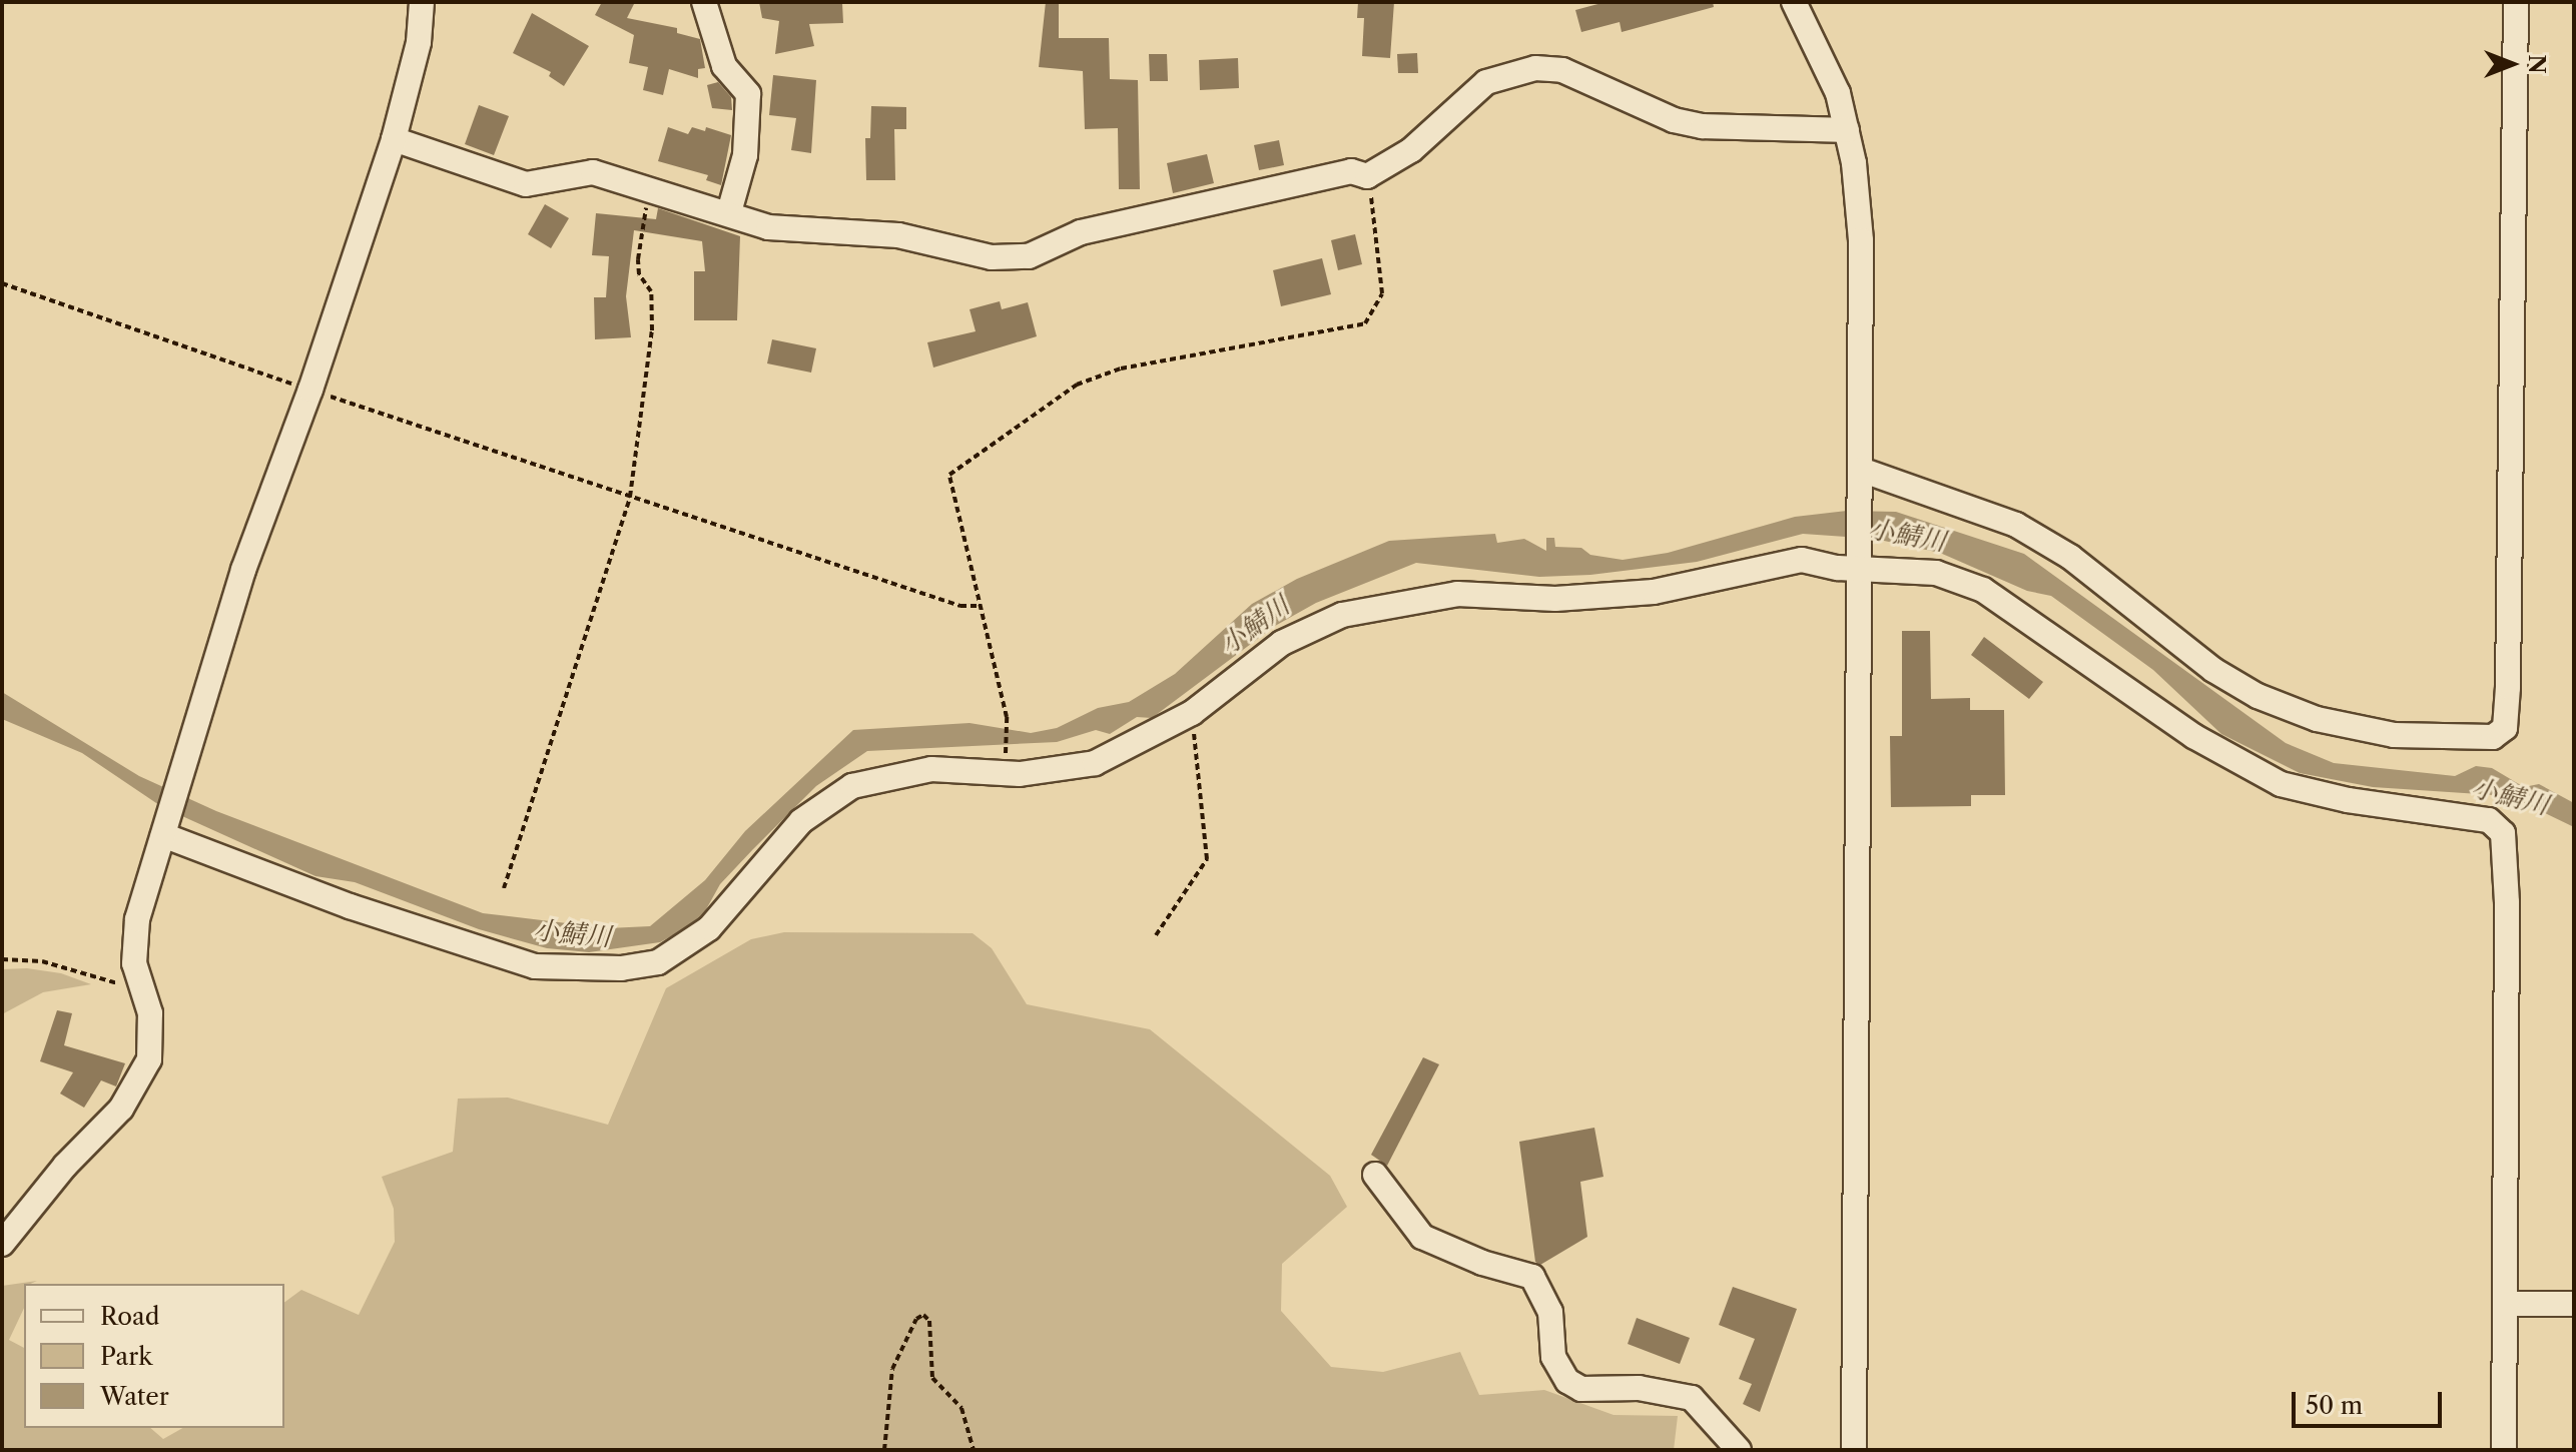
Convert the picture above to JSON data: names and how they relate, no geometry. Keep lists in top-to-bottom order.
{
  "water": ["小鯖川"],
  "legend": ["Road", "Park", "Water"],
  "scale_bar": "50 m",
  "north": "right"
}
